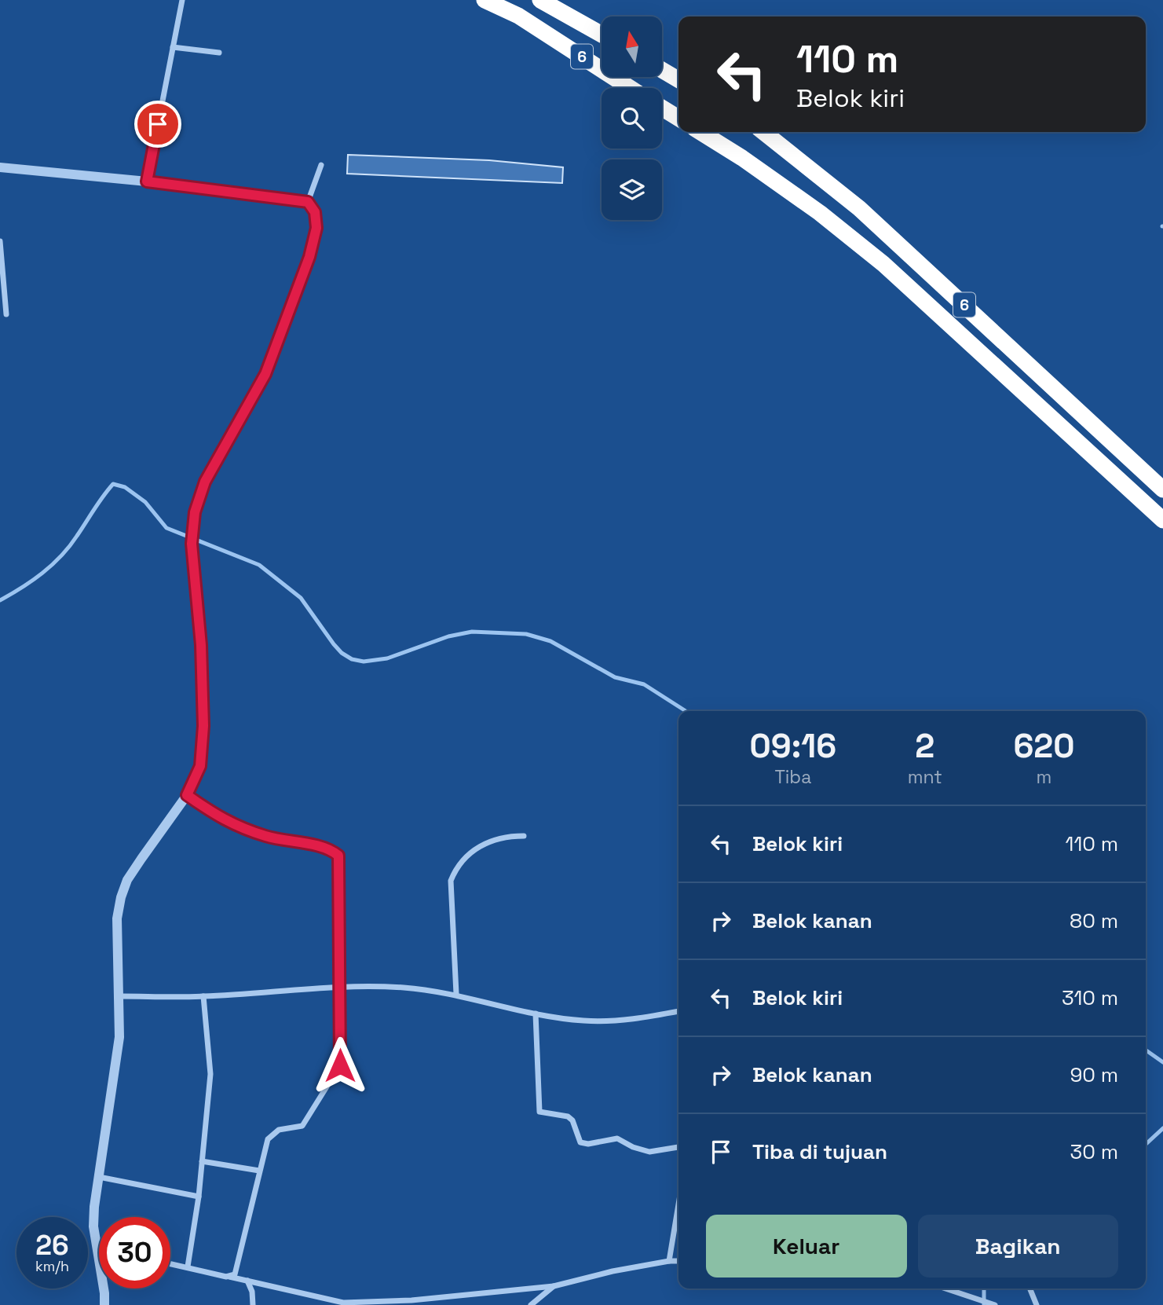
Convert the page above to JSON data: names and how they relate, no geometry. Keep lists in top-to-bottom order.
{
  "streets": {
    "highway": ["6"]
  },
  "north": "top",
  "page": {
    "turn": ["110 m", "Belok kiri"],
    "eta": [
      "09:16",
      "Tiba",
      "2",
      "mnt",
      "620",
      "m"
    ],
    "list": [
      {
        "name": "Belok kiri",
        "value": "110 m"
      },
      {
        "name": "Belok kanan",
        "value": "80 m"
      },
      {
        "name": "Belok kiri",
        "value": "310 m"
      },
      {
        "name": "Belok kanan",
        "value": "90 m"
      },
      {
        "name": "Tiba di tujuan",
        "value": "30 m"
      }
    ],
    "buttons": ["Keluar", "Bagikan"],
    "speed": "26 km/h",
    "limit": "30"
  }
}
